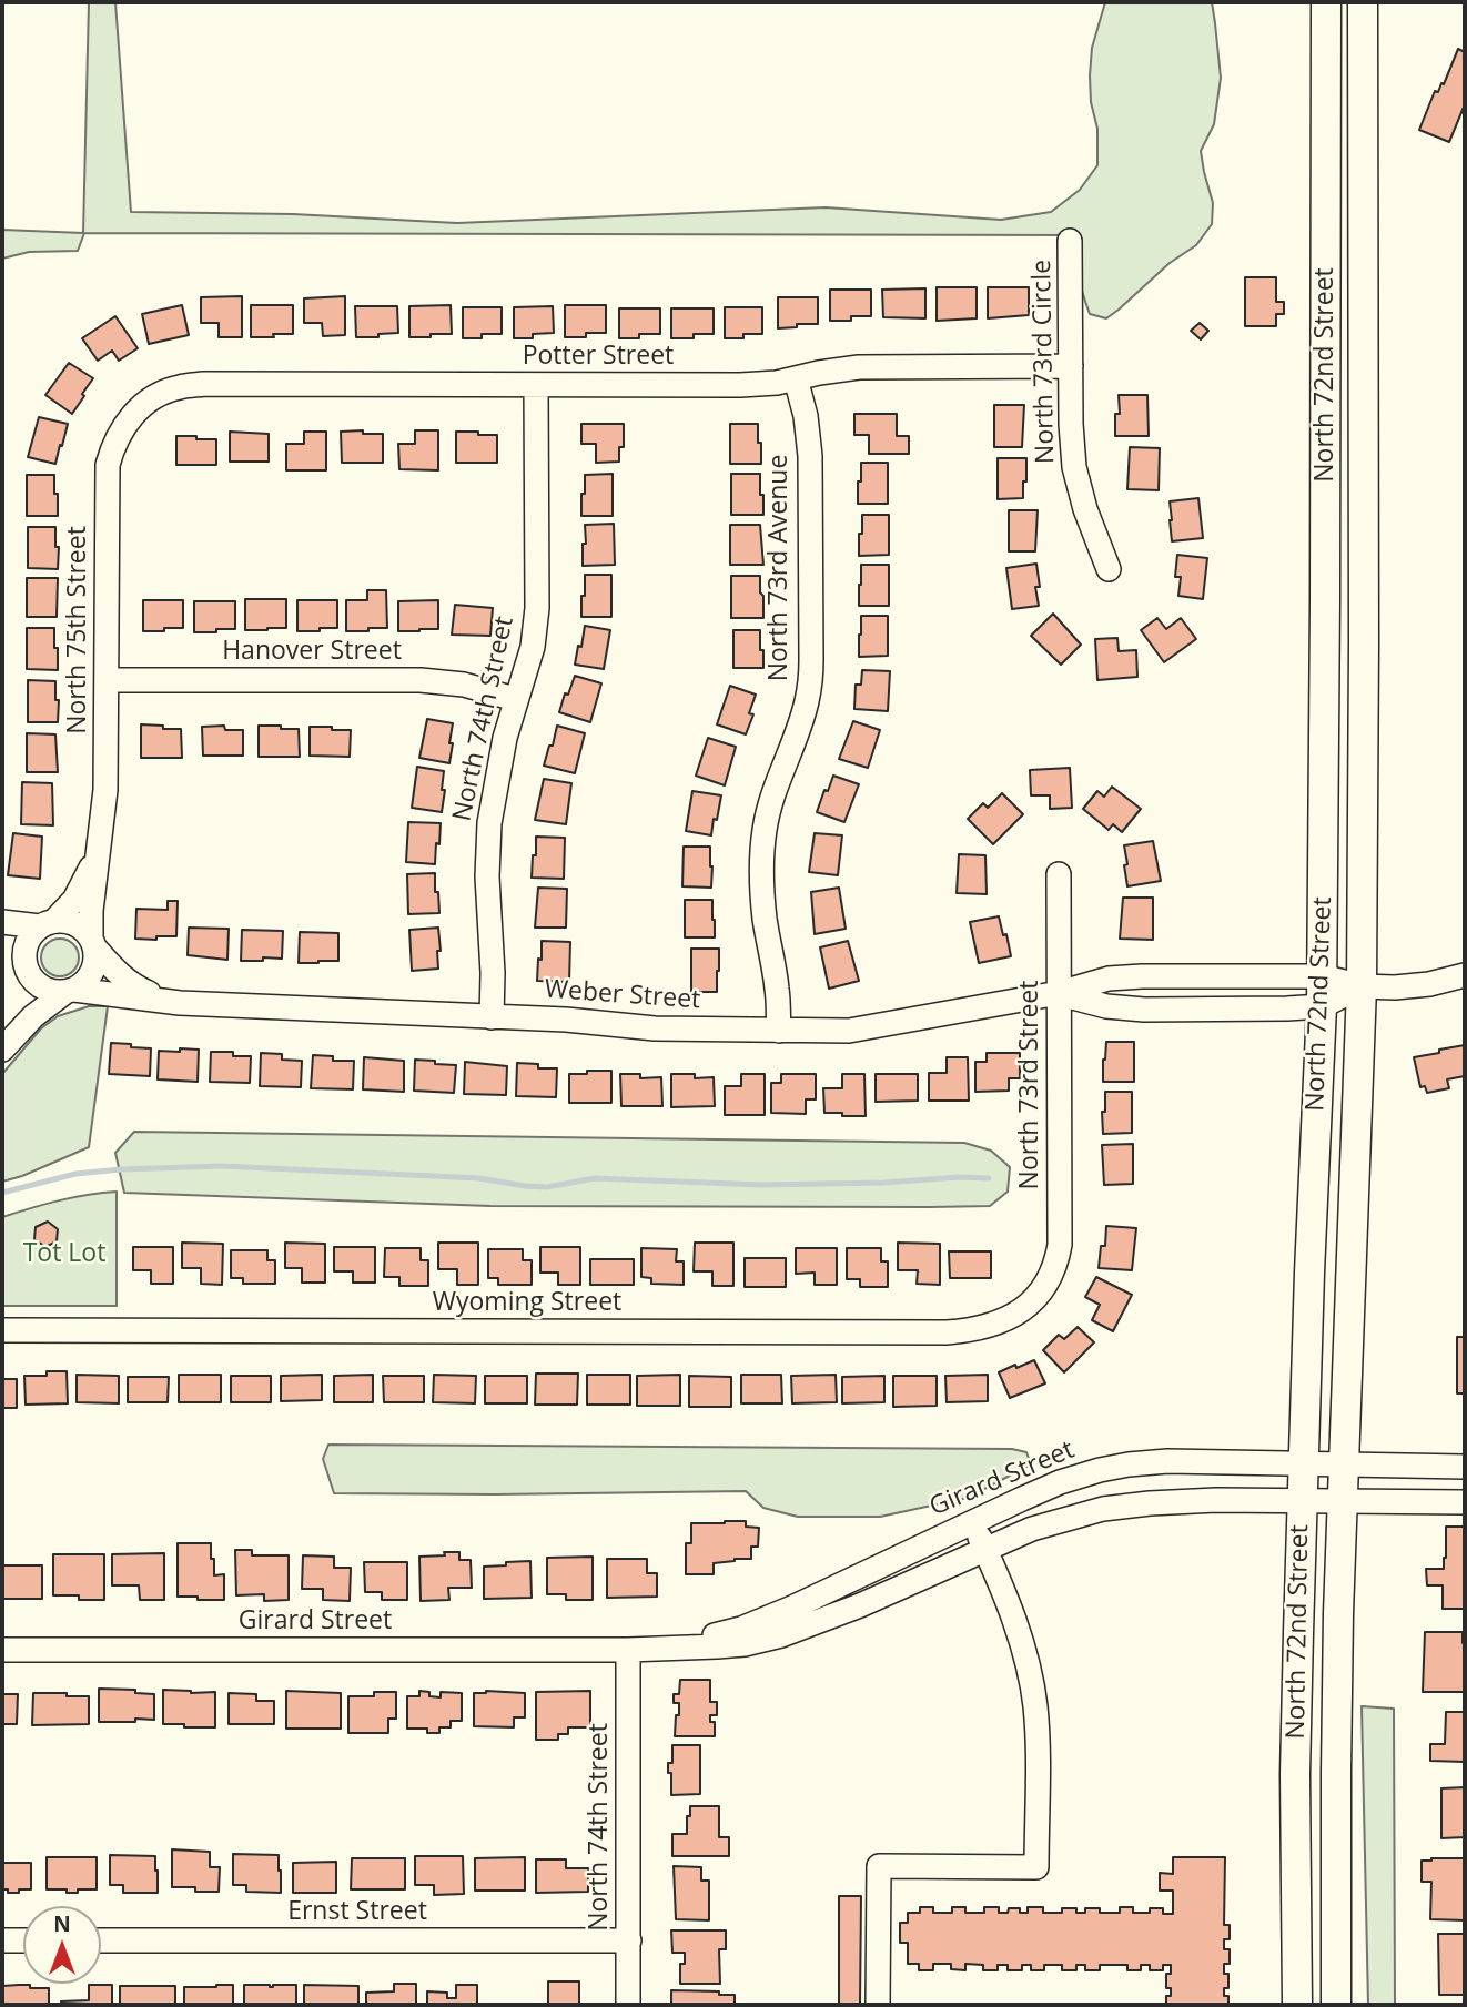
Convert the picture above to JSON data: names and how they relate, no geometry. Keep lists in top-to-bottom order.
{
  "streets": {
    "main road": ["North 72nd Street"],
    "street": [
      "Potter Street",
      "North 73rd Circle",
      "North 73rd Avenue",
      "North 75th Street",
      "Hanover Street",
      "North 74th Street",
      "Weber Street",
      "North 73rd Street",
      "Wyoming Street",
      "Girard Street",
      "Ernst Street"
    ]
  },
  "crossings": [
    ["Potter Street", "North 73rd Circle"],
    ["Potter Street", "North 73rd Avenue"],
    ["Potter Street", "North 75th Street"],
    ["Potter Street", "North 74th Street"],
    ["North 72nd Street", "Weber Street"],
    ["North 72nd Street", "Girard Street"],
    ["North 73rd Avenue", "Weber Street"],
    ["North 75th Street", "Hanover Street"],
    ["North 75th Street", "Weber Street"],
    ["Hanover Street", "North 74th Street"],
    ["North 74th Street", "Weber Street"],
    ["North 74th Street", "Girard Street"],
    ["North 74th Street", "Ernst Street"],
    ["Weber Street", "North 73rd Street"],
    ["North 73rd Street", "Wyoming Street"]
  ],
  "parks": ["Tot Lot"],
  "north": "top"
}
